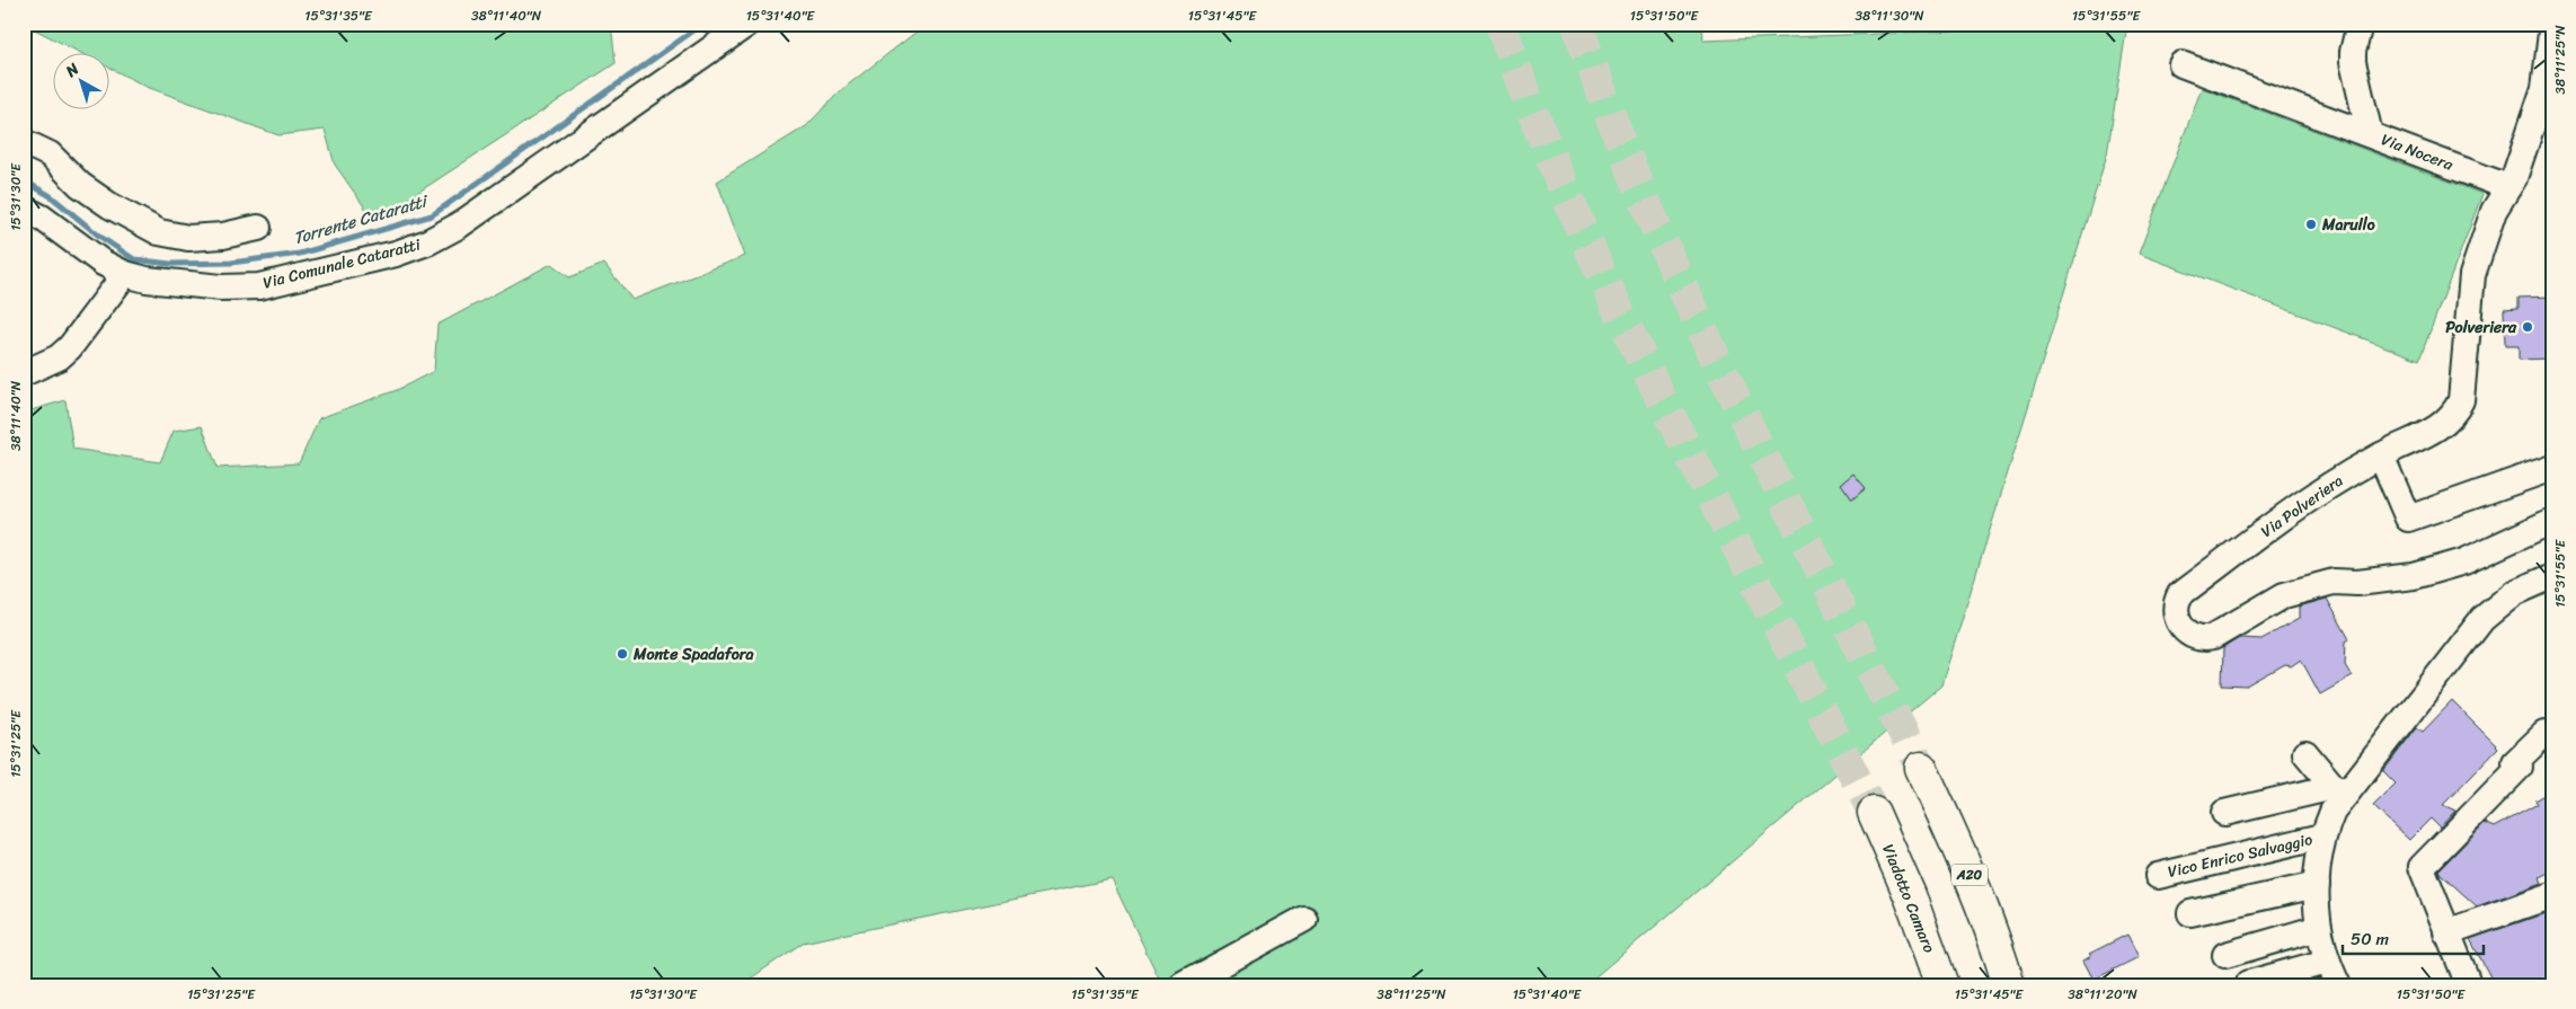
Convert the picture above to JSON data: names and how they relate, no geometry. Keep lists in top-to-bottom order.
{
  "streets": {
    "highway": ["A20", "Viadotto Camaro"],
    "street": [
      "Via Nocera",
      "Via Comunale Cataratti",
      "Via Polveriera",
      "Vico Enrico Salvaggio"
    ]
  },
  "crossings": [
    ["Via Nocera", "Via Polveriera"]
  ],
  "water": ["Torrente Cataratti"],
  "places": ["Marullo", "Polveriera", "Monte Spadafora"],
  "scale_bar": "50 m",
  "north": "top left",
  "coordinates": [
    "15°31'35\"E",
    "38°11'40\"N",
    "15°31'40\"E",
    "15°31'45\"E",
    "15°31'50\"E",
    "38°11'30\"N",
    "15°31'55\"E",
    "38°11'25\"N",
    "15°31'30\"E",
    "15°31'25\"E",
    "38°11'20\"N"
  ]
}
